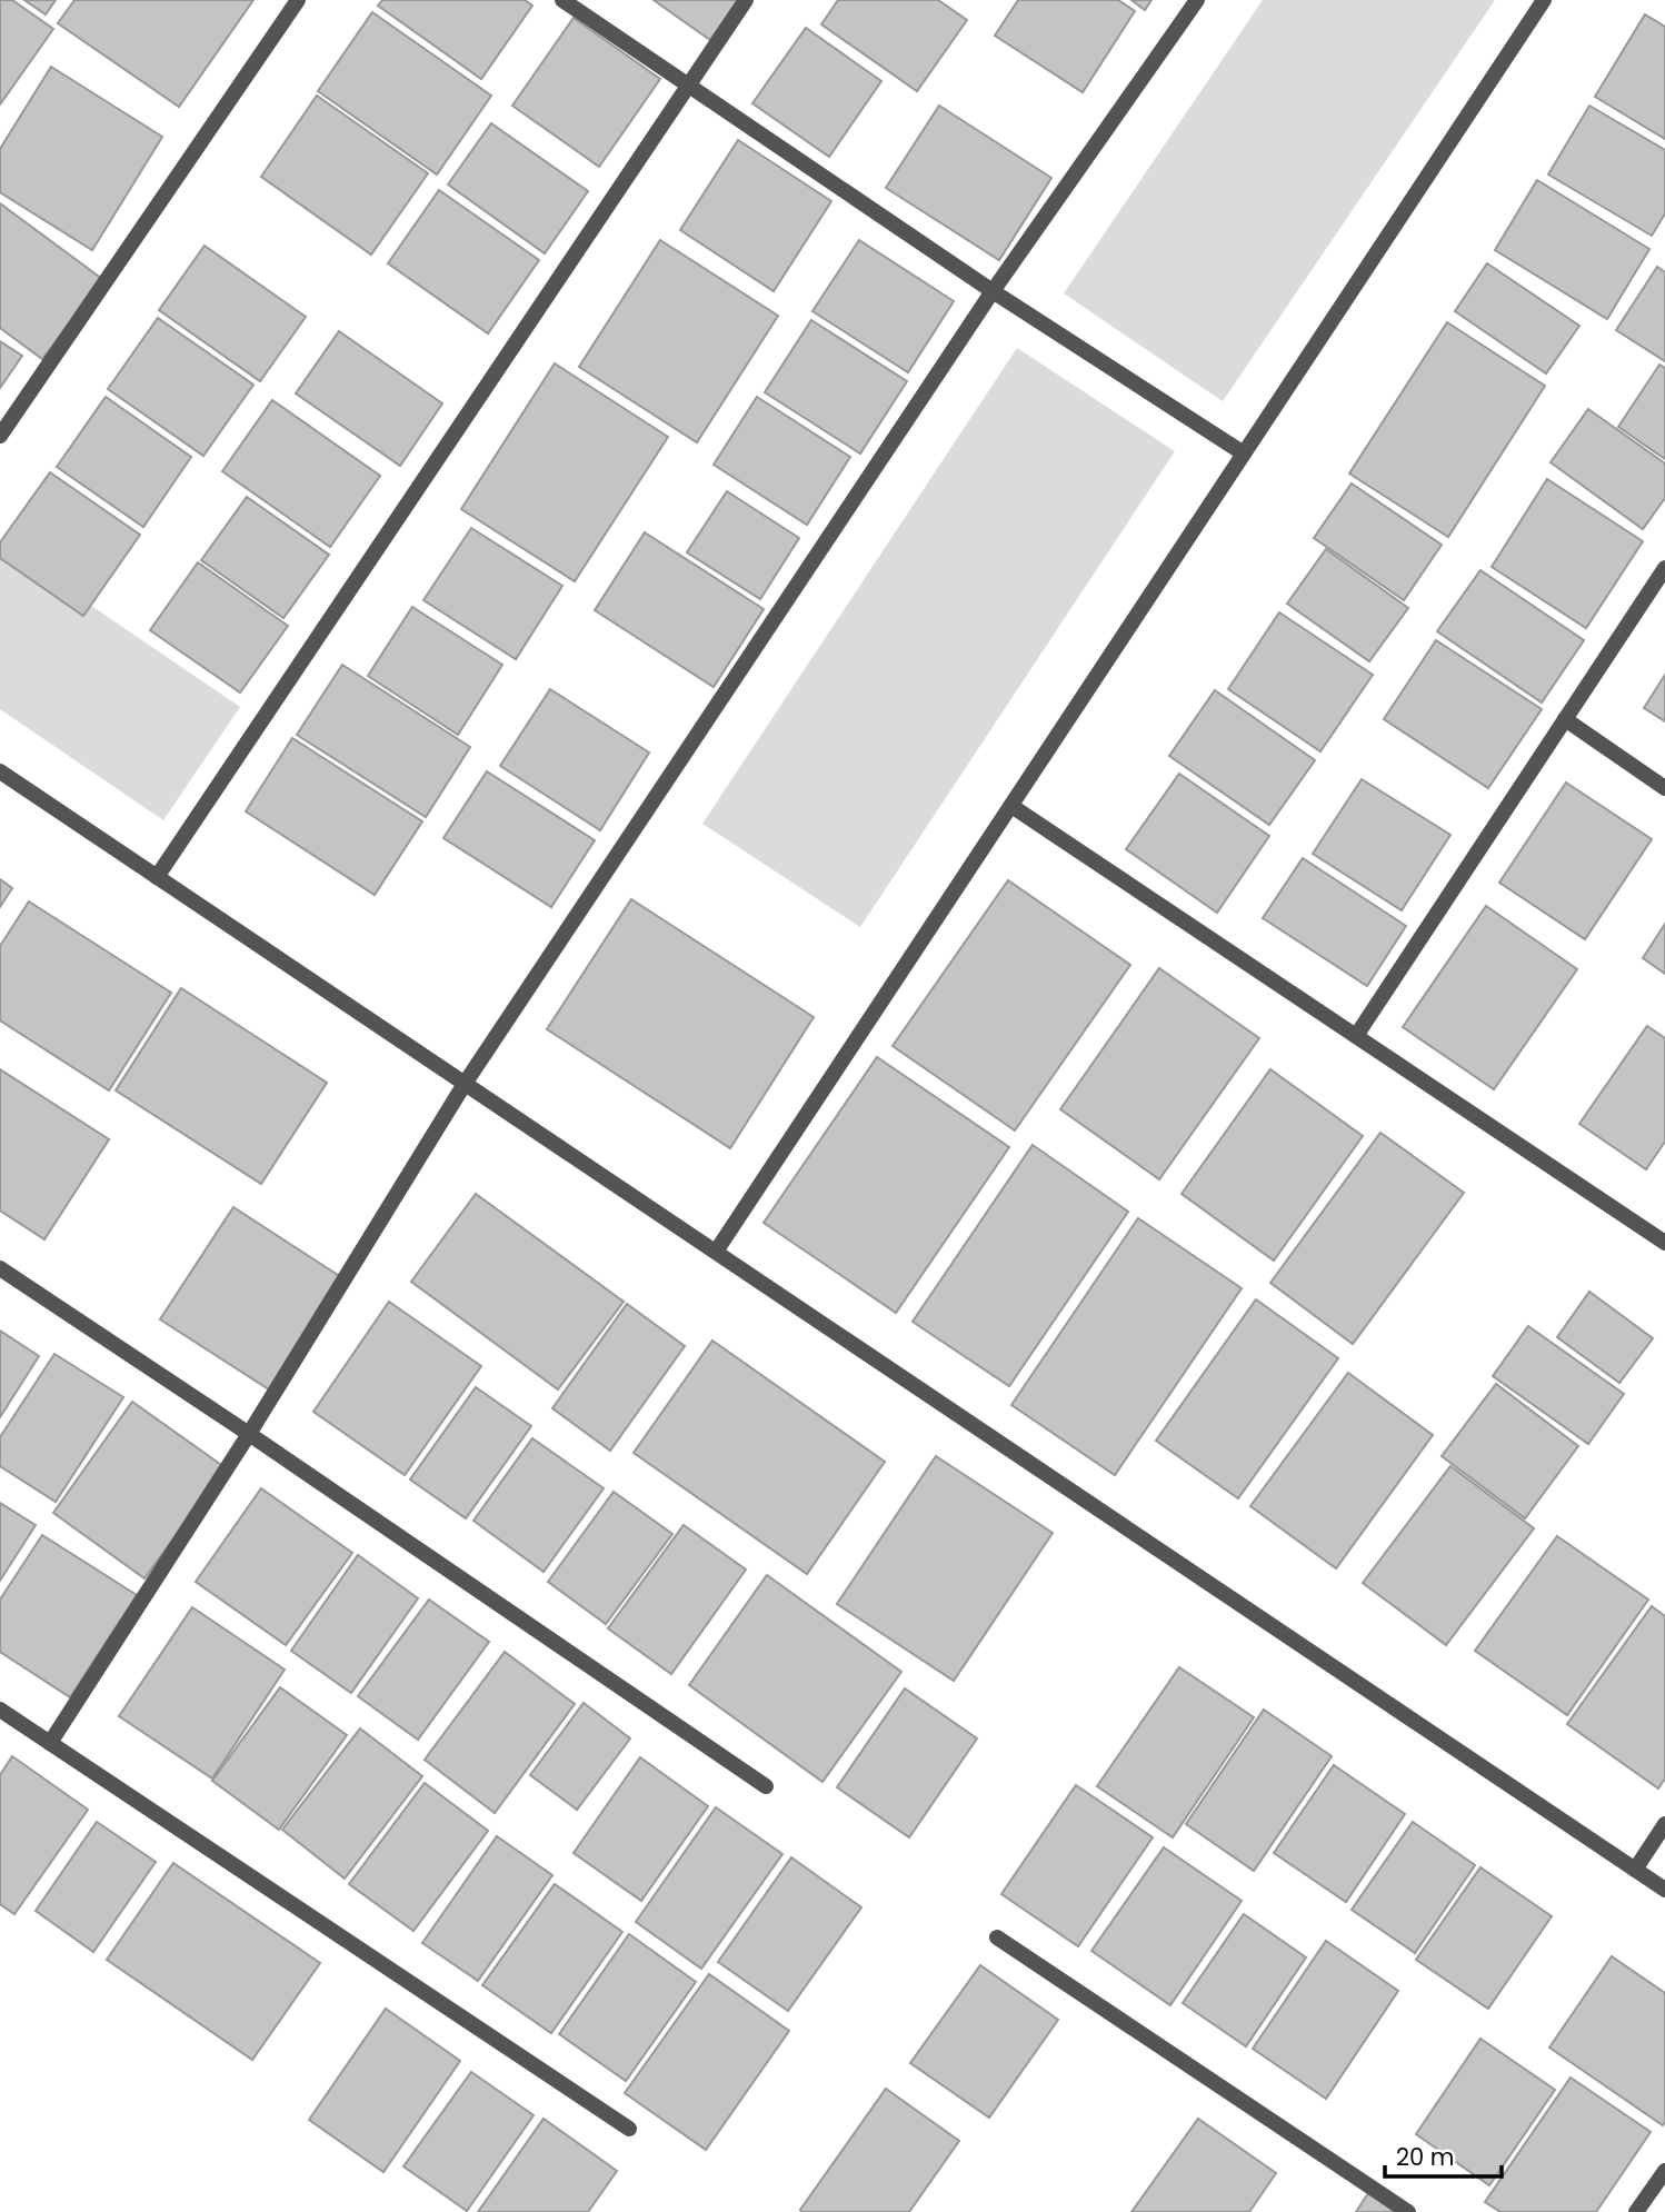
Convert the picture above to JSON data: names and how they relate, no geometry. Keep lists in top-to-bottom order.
{
  "scale_bar": "20 m"
}
